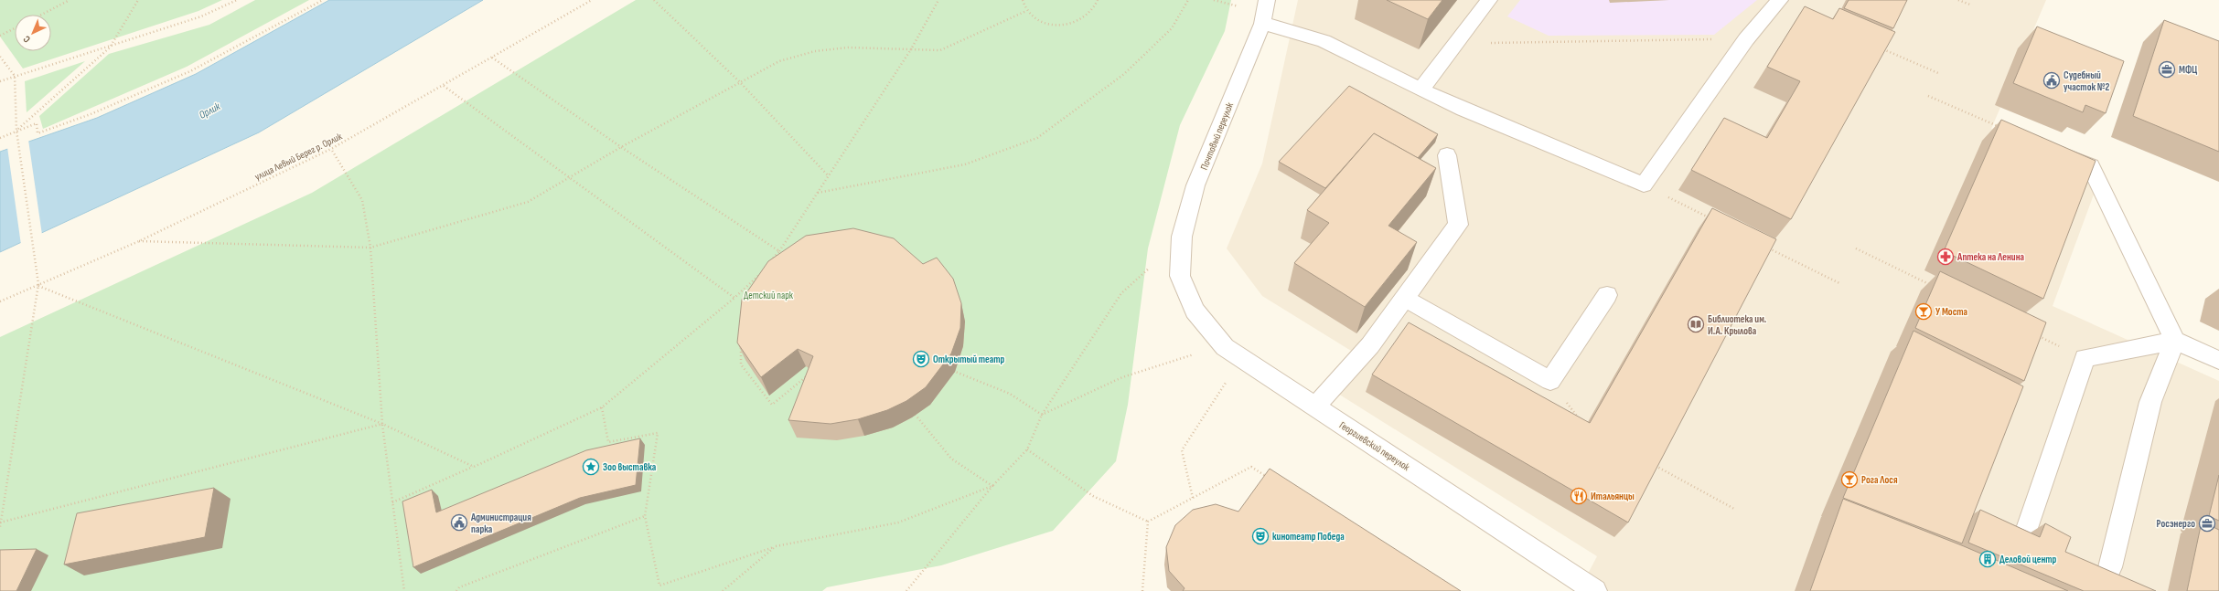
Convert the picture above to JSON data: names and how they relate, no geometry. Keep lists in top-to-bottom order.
{
  "streets": {
    "street": ["Почтовый переулок", "Георгиевский переулок"],
    "path": ["улица Левый Берег р. Орлик"]
  },
  "crossings": [
    ["Почтовый переулок", "Георгиевский переулок"]
  ],
  "water": ["Орлик"],
  "parks": ["Детский парк"],
  "places": {
    "office": ["МФЦ", "Росэнерго"],
    "public building": ["Судебный участок №2", "Администрация парка"],
    "pharmacy": ["Аптека на Ленина"],
    "bar": ["У Моста", "Рога Лося"],
    "library": ["Библиотека им. И.А. Крылова"],
    "theatre": ["Открытый театр", "кинотеатр Победа"],
    "place": ["Зоо выставка"],
    "restaurant": ["Итальянцы"],
    "building": ["Деловой центр"]
  },
  "north": "bottom left"
}
